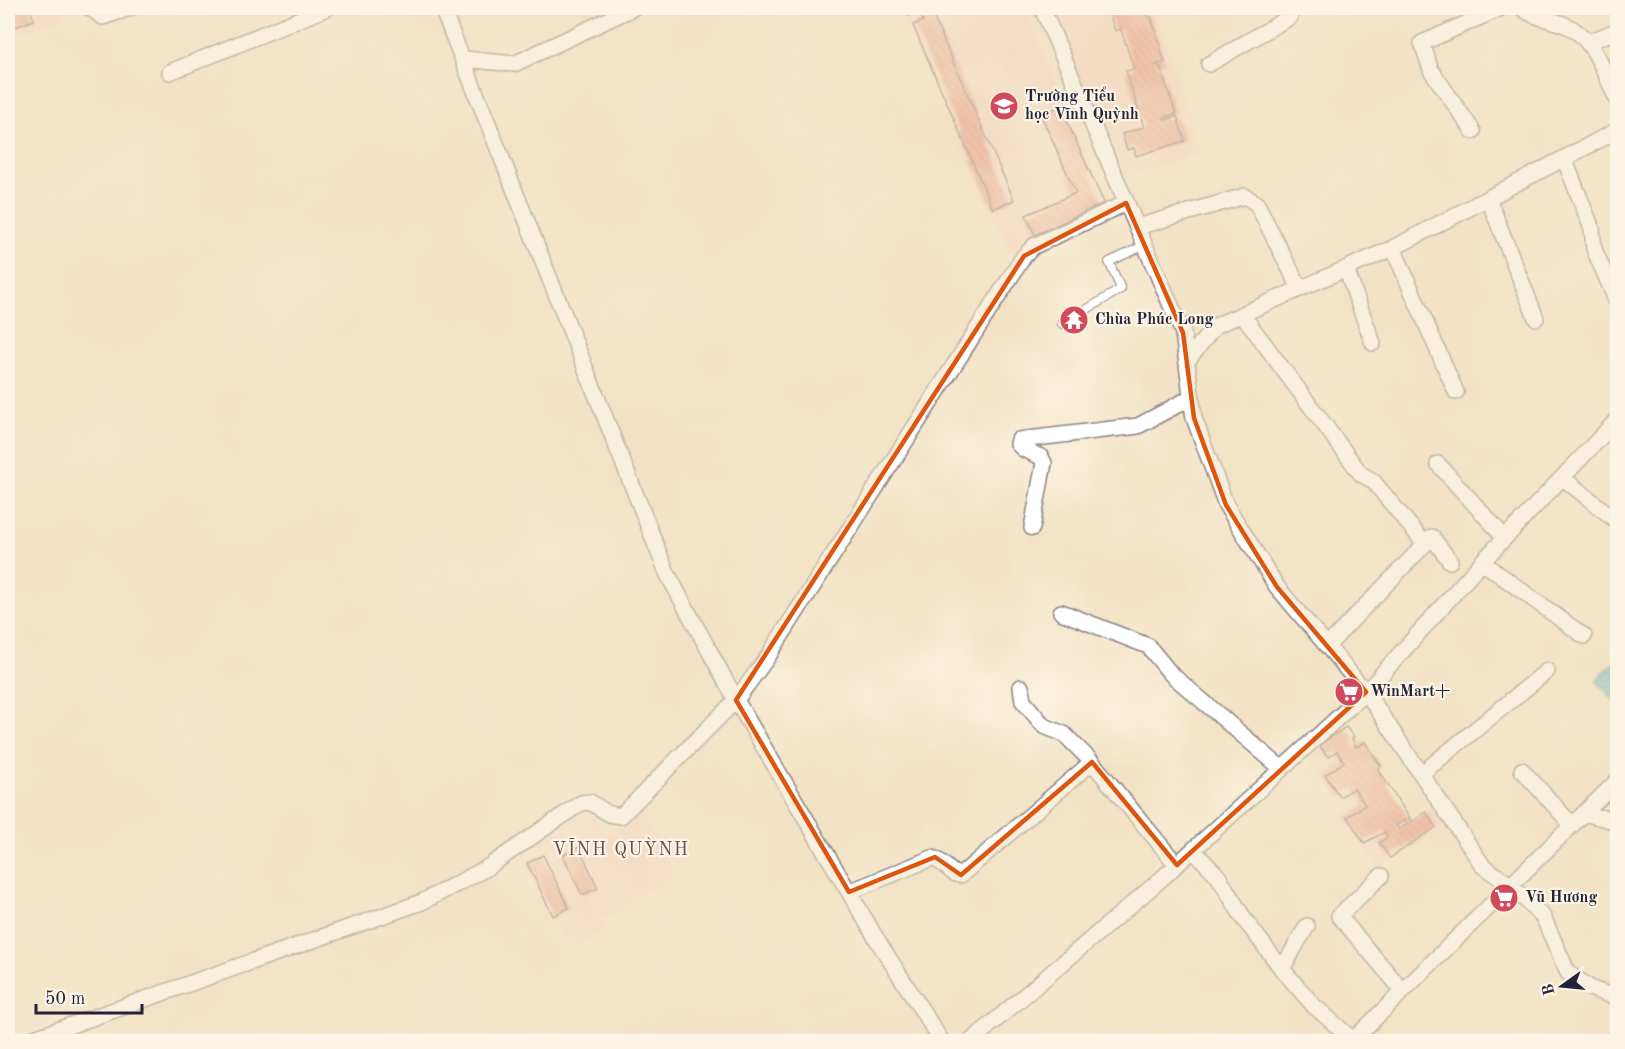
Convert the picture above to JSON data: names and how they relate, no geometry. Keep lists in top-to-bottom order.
{
  "districts": ["VĨNH QUỲNH"],
  "places": {
    "school or university": ["Trường Tiểu học Vĩnh Quỳnh"],
    "temple": ["Chùa Phúc Long"],
    "supermarket": ["WinMart+", "Vũ Hương"]
  },
  "scale_bar": "50 m",
  "north": "left"
}
